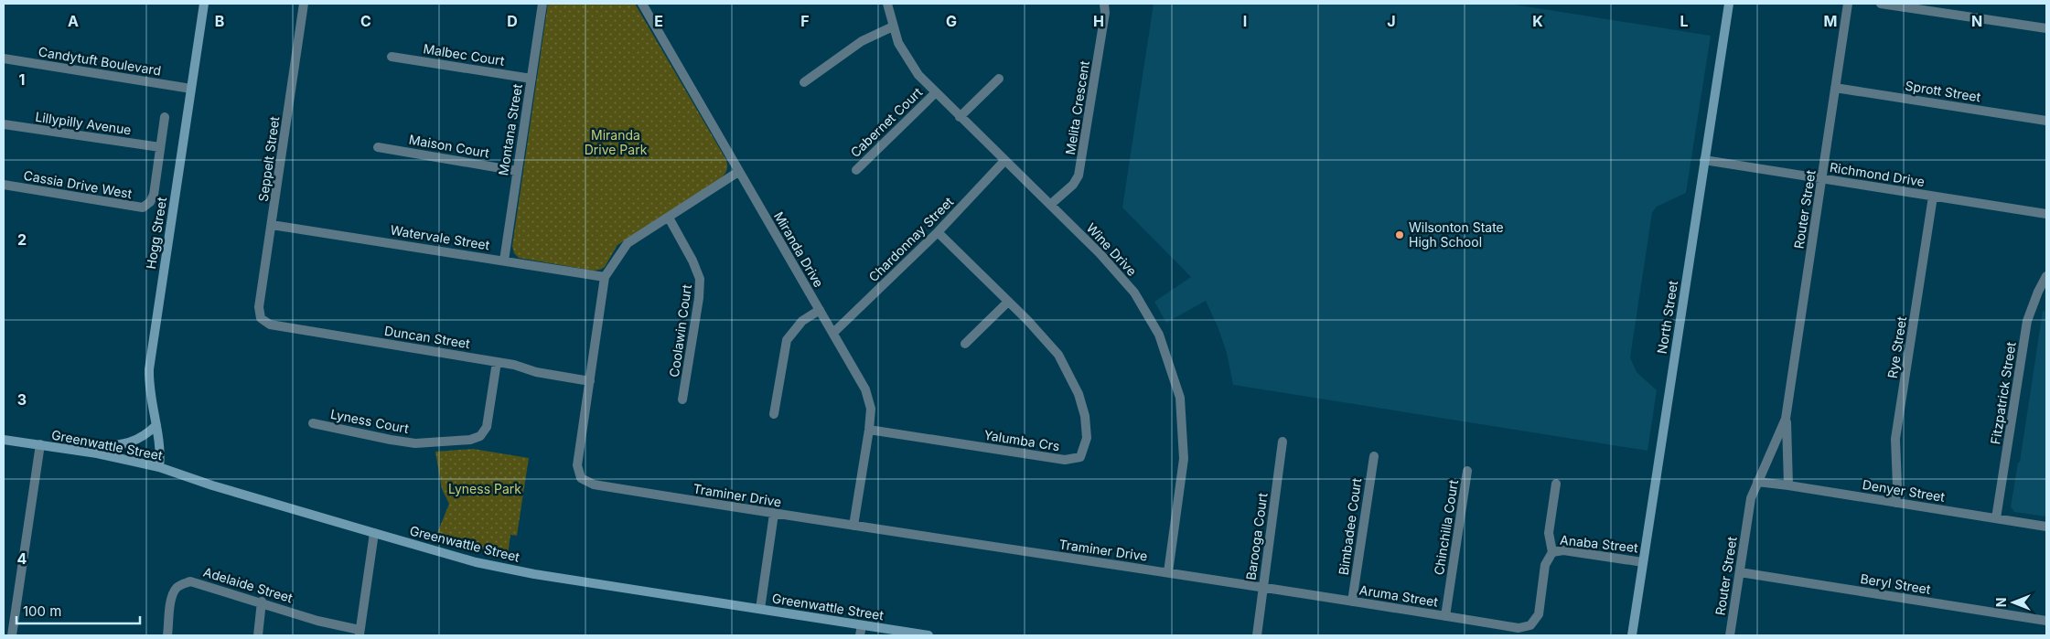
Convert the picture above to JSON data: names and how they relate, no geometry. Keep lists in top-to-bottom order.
{
  "streets": {
    "street": [
      "Malbec Court",
      "Candytuft Boulevard",
      "Sprott Street",
      "Melita Crescent",
      "Cabernet Court",
      "Lillypilly Avenue",
      "Montana Street",
      "Maison Court",
      "Seppelt Street",
      "Richmond Drive",
      "Cassia Drive West",
      "Router Street",
      "Hogg Street",
      "Watervale Street",
      "Chardonnay Street",
      "Miranda Drive",
      "Wine Drive",
      "North Street",
      "Coolawin Court",
      "Duncan Street",
      "Rye Street",
      "Fitzpatrick Street",
      "Lyness Court",
      "Yalumba Crs",
      "Greenwattle Street",
      "Denyer Street",
      "Traminer Drive",
      "Bimbadee Court",
      "Chinchilla Court",
      "Barooga Court",
      "Anaba Street",
      "Beryl Street",
      "Adelaide Street",
      "Aruma Street"
    ]
  },
  "crossings": [
    ["Malbec Court", "Montana Street"],
    ["Candytuft Boulevard", "Hogg Street"],
    ["Sprott Street", "Router Street"],
    ["Melita Crescent", "Wine Drive"],
    ["Cabernet Court", "Wine Drive"],
    ["Lillypilly Avenue", "Cassia Drive West"],
    ["Montana Street", "Maison Court"],
    ["Montana Street", "Watervale Street"],
    ["Seppelt Street", "Watervale Street"],
    ["Seppelt Street", "Duncan Street"],
    ["Richmond Drive", "Router Street"],
    ["Richmond Drive", "North Street"],
    ["Richmond Drive", "Rye Street"],
    ["Router Street", "Denyer Street"],
    ["Router Street", "Beryl Street"],
    ["Hogg Street", "Greenwattle Street"],
    ["Watervale Street", "Traminer Drive"],
    ["Chardonnay Street", "Miranda Drive"],
    ["Chardonnay Street", "Wine Drive"],
    ["Chardonnay Street", "Yalumba Crs"],
    ["Miranda Drive", "Yalumba Crs"],
    ["Miranda Drive", "Traminer Drive"],
    ["Wine Drive", "Traminer Drive"],
    ["North Street", "Anaba Street"],
    ["Coolawin Court", "Traminer Drive"],
    ["Duncan Street", "Lyness Court"],
    ["Duncan Street", "Traminer Drive"],
    ["Rye Street", "Denyer Street"],
    ["Fitzpatrick Street", "Denyer Street"],
    ["Traminer Drive", "Barooga Court"],
    ["Traminer Drive", "Aruma Street"],
    ["Bimbadee Court", "Aruma Street"],
    ["Chinchilla Court", "Aruma Street"],
    ["Barooga Court", "Aruma Street"],
    ["Anaba Street", "Aruma Street"]
  ],
  "parks": ["Miranda Drive Park", "Lyness Park"],
  "places": ["Wilsonton State High School"],
  "scale_bar": "100 m",
  "north": "left",
  "grid": {
    "columns": [
      "A",
      "B",
      "C",
      "D",
      "E",
      "F",
      "G",
      "H",
      "I",
      "J",
      "K",
      "L",
      "M",
      "N"
    ],
    "rows": [
      "1",
      "2",
      "3",
      "4"
    ]
  }
}
